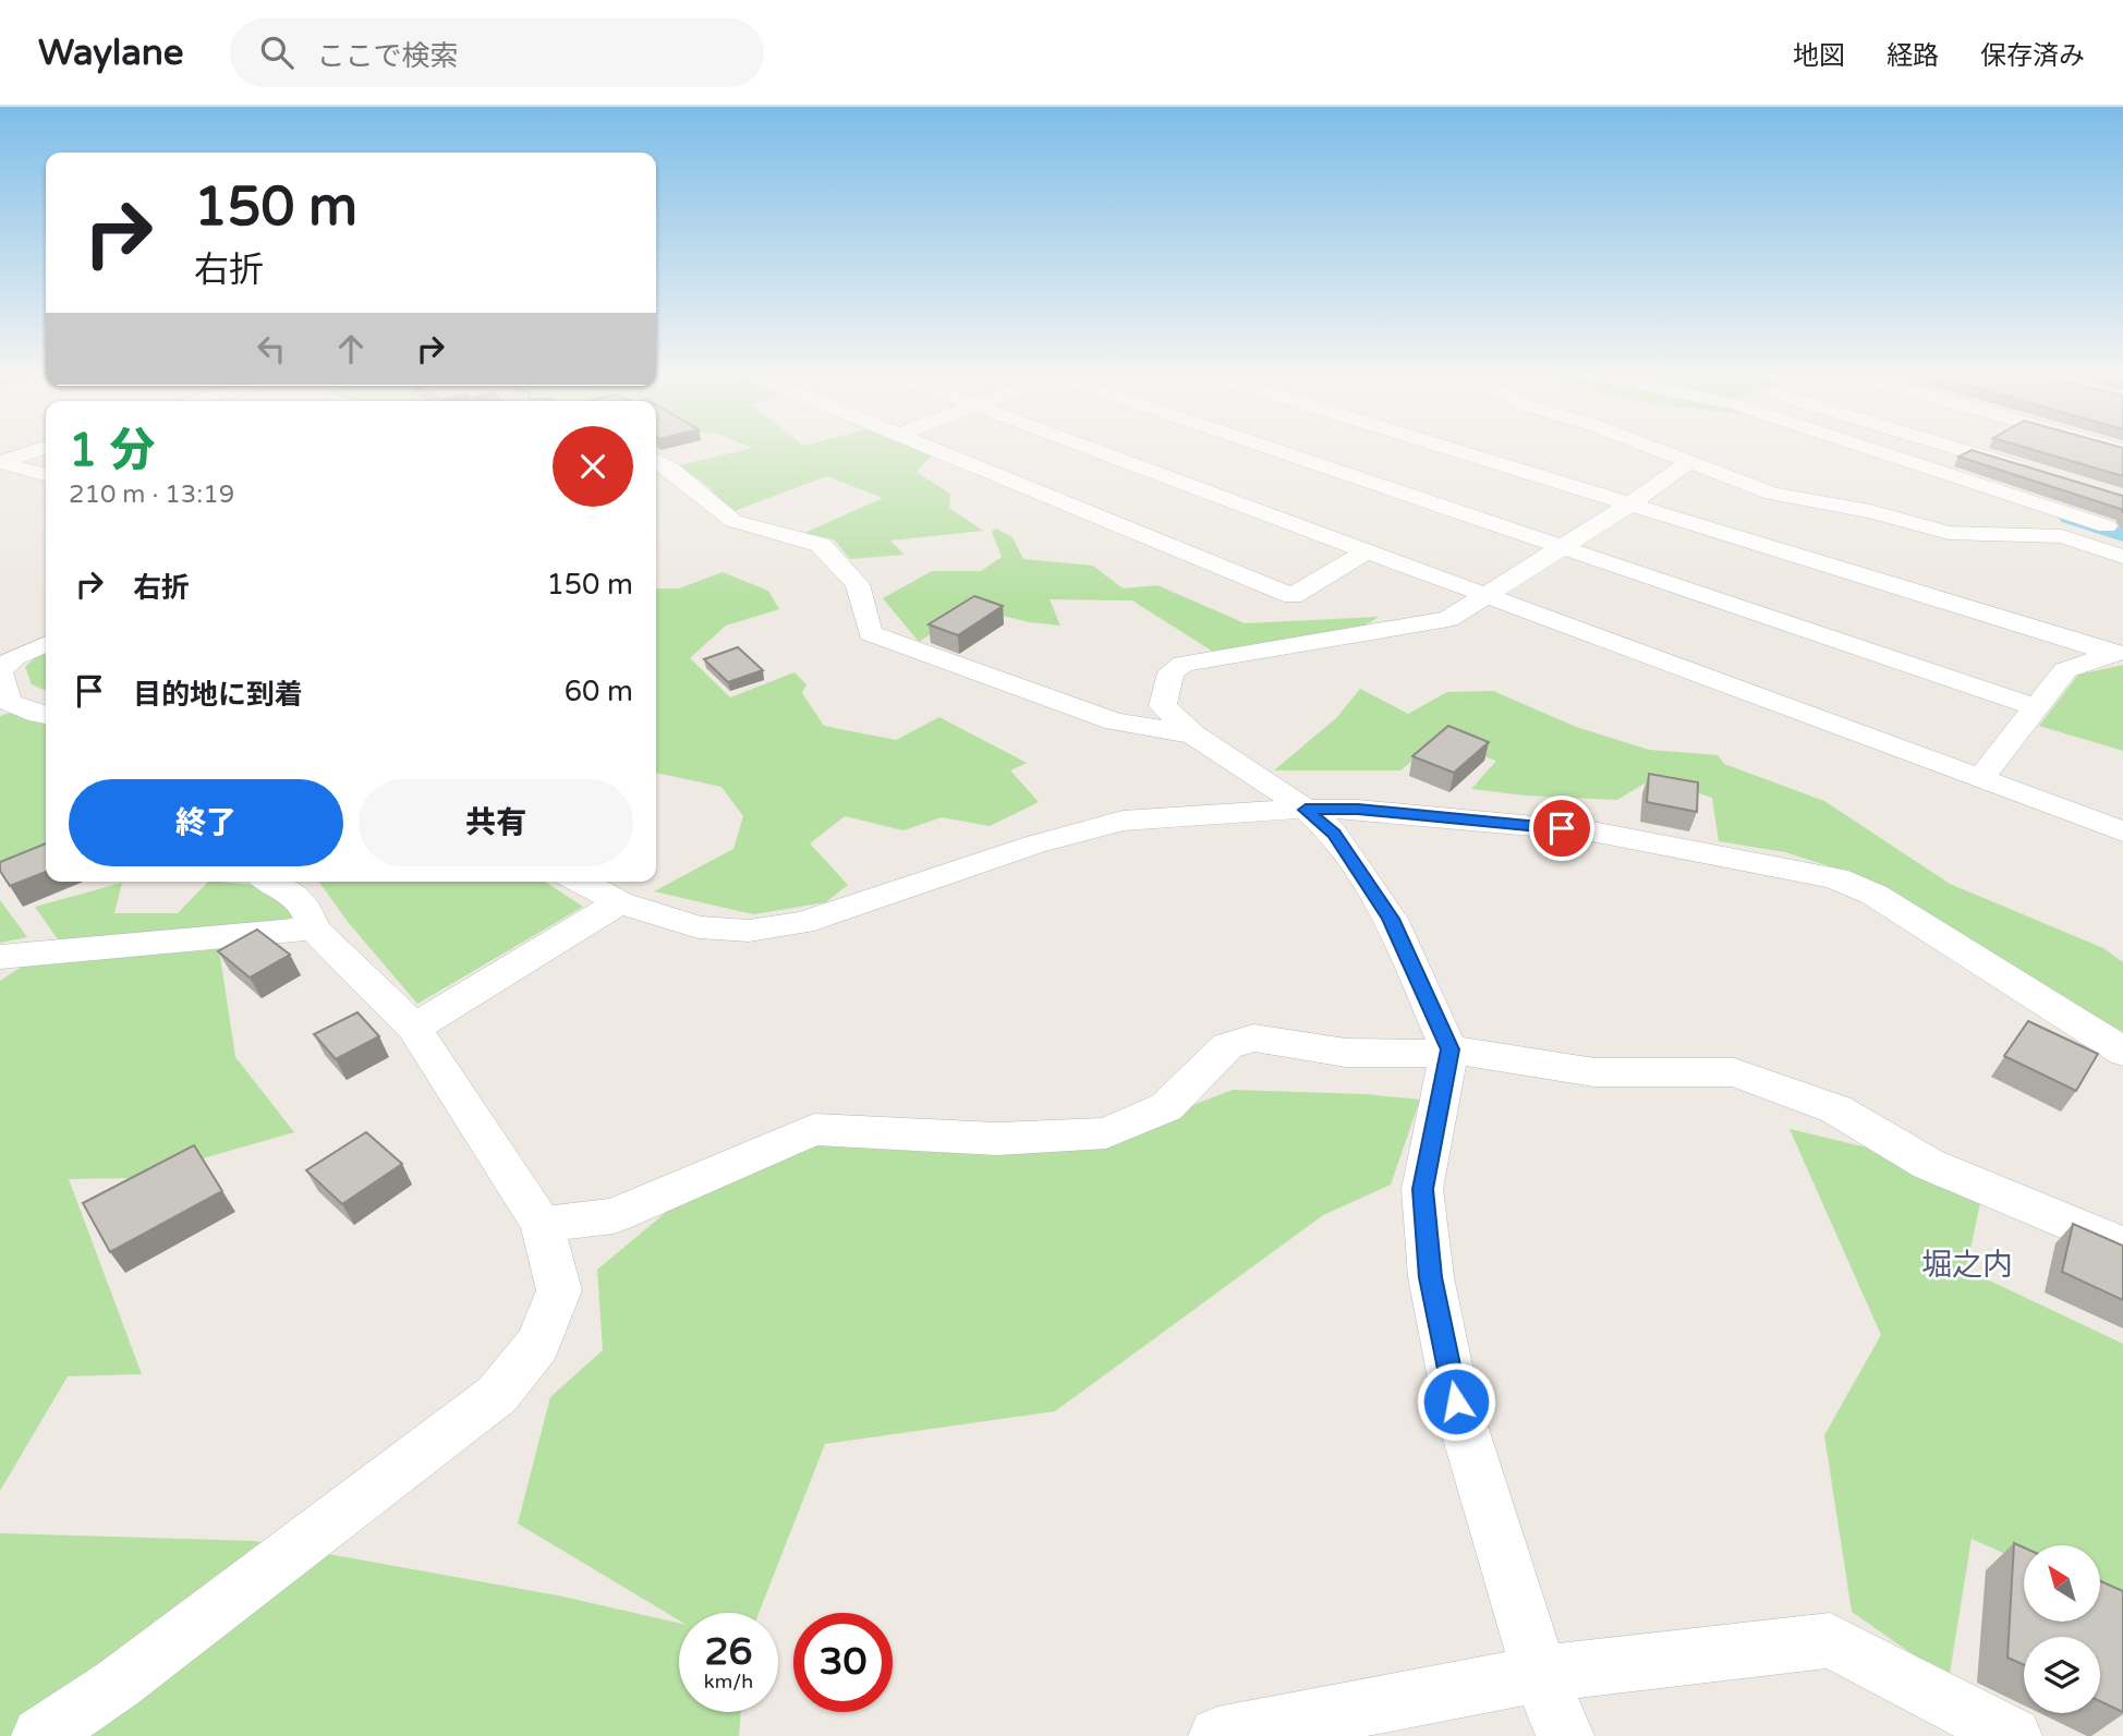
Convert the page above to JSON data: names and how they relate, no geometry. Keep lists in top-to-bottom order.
{
  "districts": ["堀之内"],
  "north": "top left",
  "page": {
    "header": "Waylane",
    "search": "ここで検索",
    "nav": ["地図", "経路", "保存済み"],
    "turn": ["150 m", "右折"],
    "heading": ["1 分", "210 m · 13:19"],
    "list": [
      {
        "name": "右折",
        "value": "150 m"
      },
      {
        "name": "目的地に到着",
        "value": "60 m"
      }
    ],
    "buttons": ["終了", "共有"],
    "speed": "26 km/h",
    "limit": "30"
  }
}
